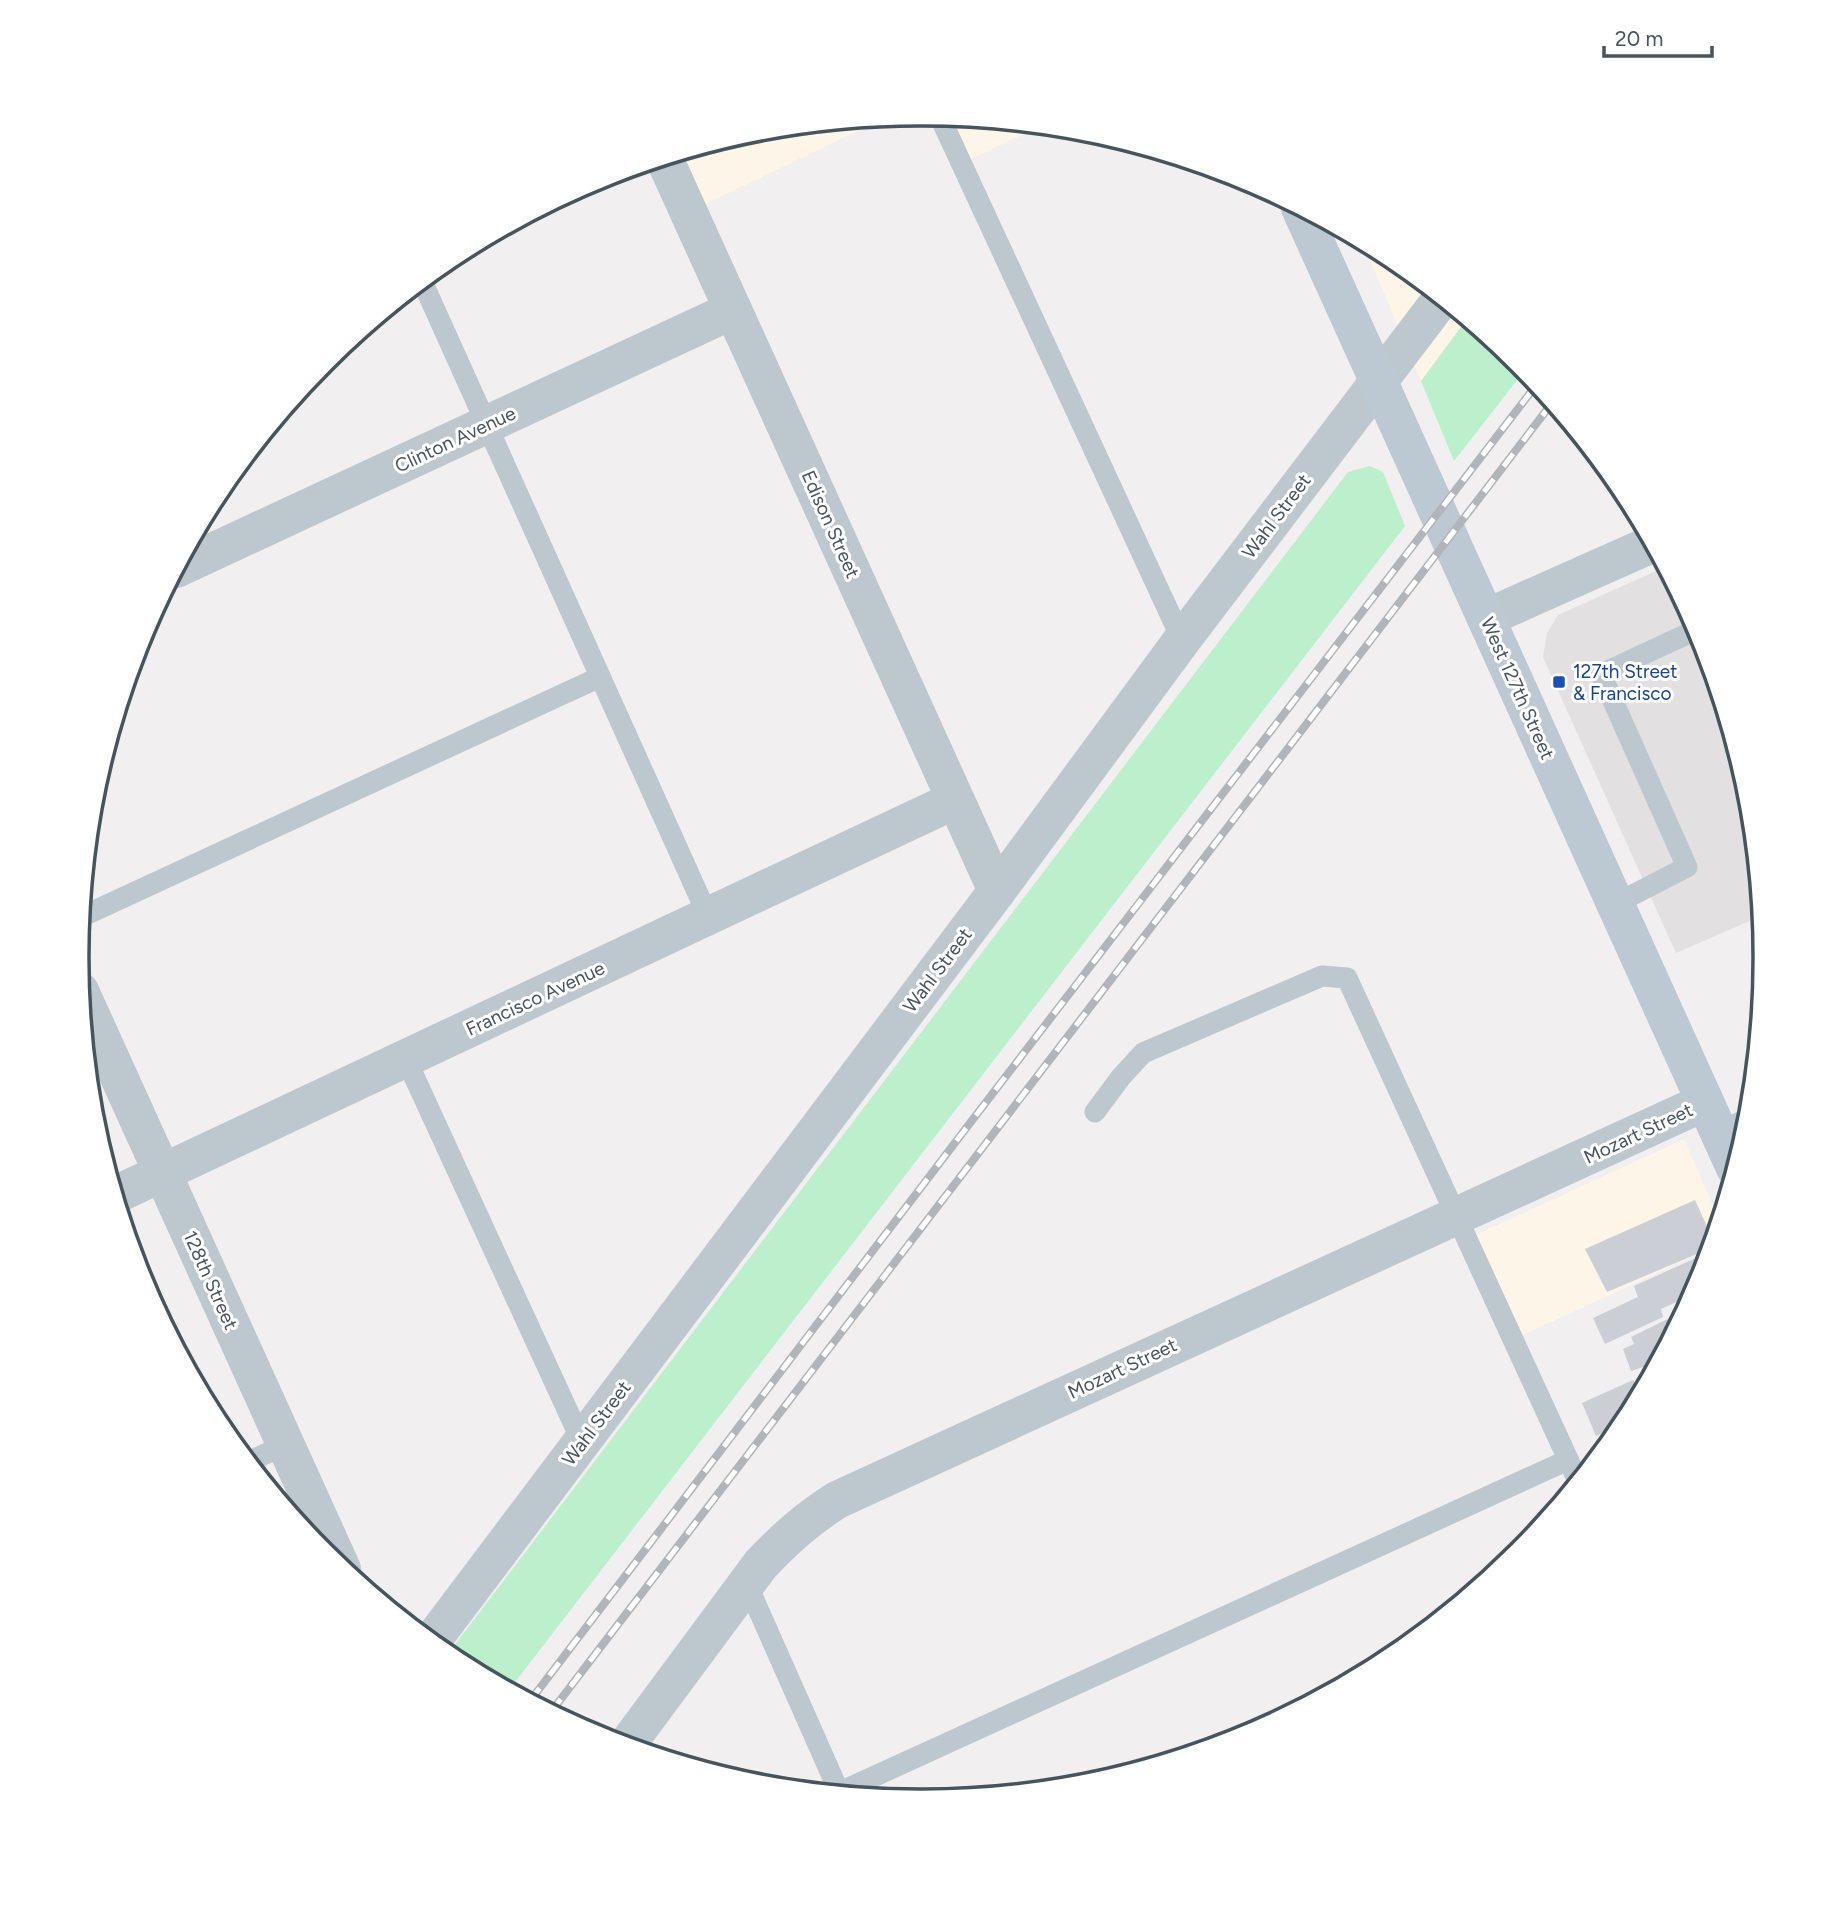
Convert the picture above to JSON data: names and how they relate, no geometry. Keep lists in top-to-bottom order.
{
  "streets": {
    "main road": ["West 127th Street"],
    "street": [
      "Clinton Avenue",
      "Wahl Street",
      "Edison Street",
      "Francisco Avenue",
      "Mozart Street",
      "128th Street"
    ]
  },
  "crossings": [
    ["Clinton Avenue", "Edison Street"],
    ["Wahl Street", "Edison Street"],
    ["Wahl Street", "West 127th Street"],
    ["Edison Street", "Francisco Avenue"],
    ["West 127th Street", "Mozart Street"],
    ["Francisco Avenue", "128th Street"]
  ],
  "places": {
    "transit": ["127th Street & Francisco"]
  },
  "scale_bar": "20 m"
}
